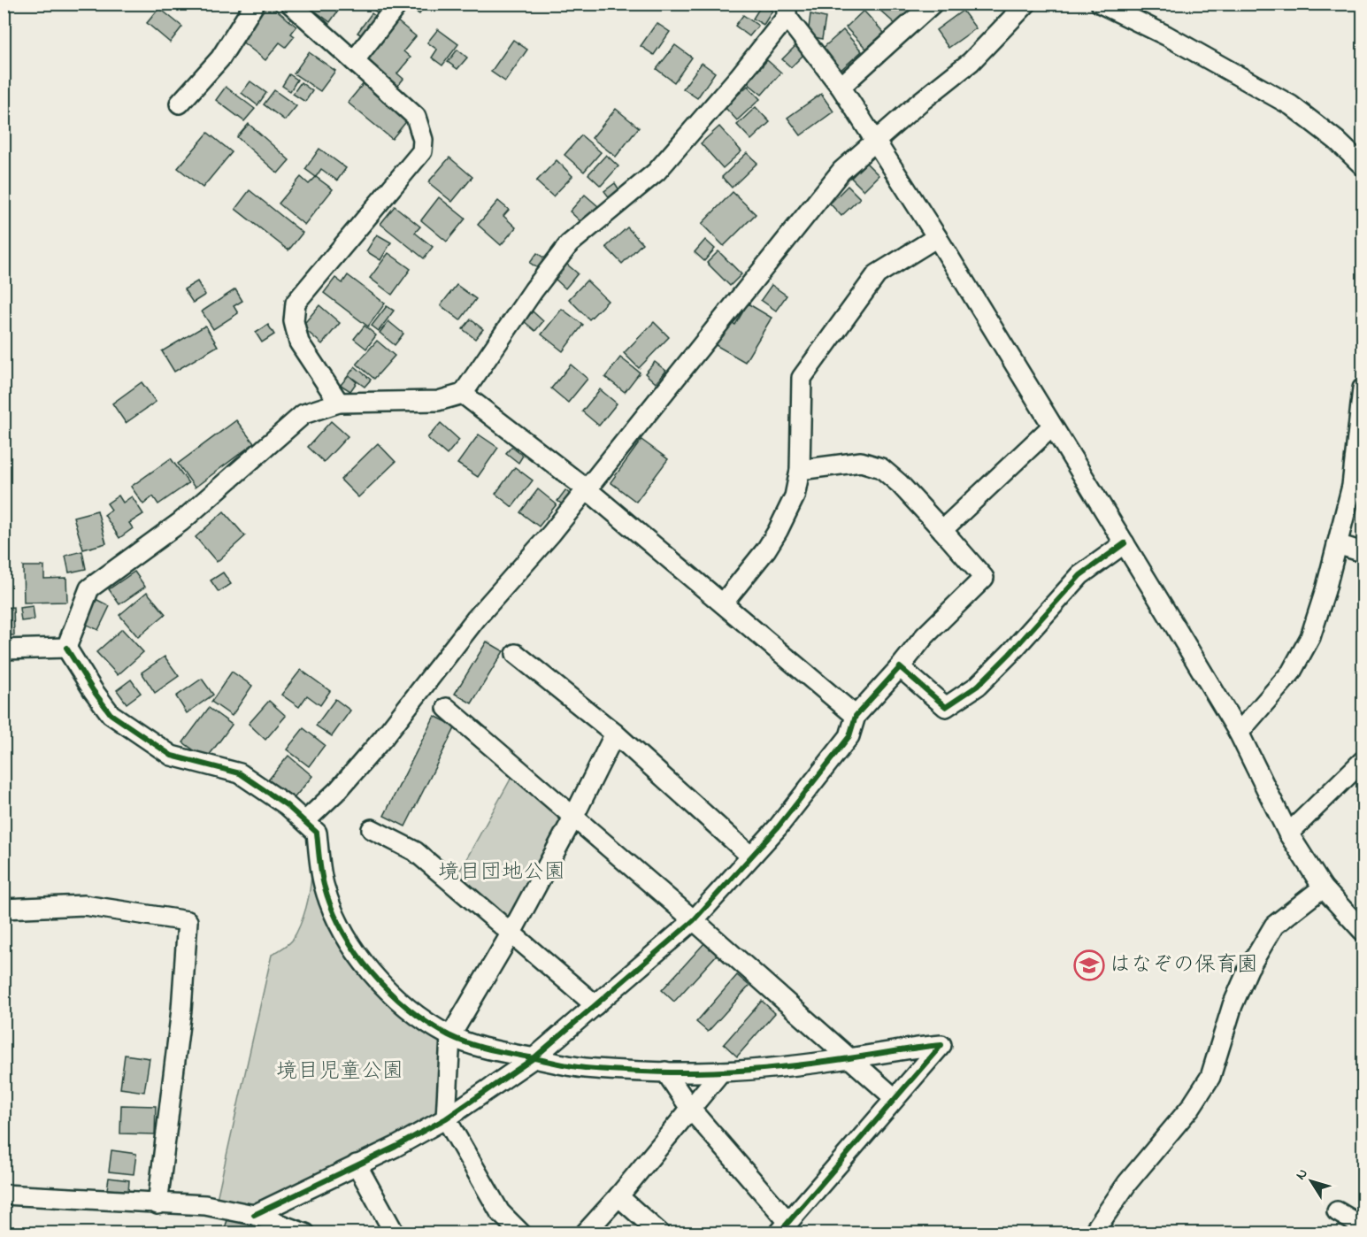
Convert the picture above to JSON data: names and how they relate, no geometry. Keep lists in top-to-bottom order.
{
  "parks": ["境目団地公園", "境目児童公園"],
  "places": {
    "school or university": ["はなぞの保育園"]
  },
  "north": "top left"
}
